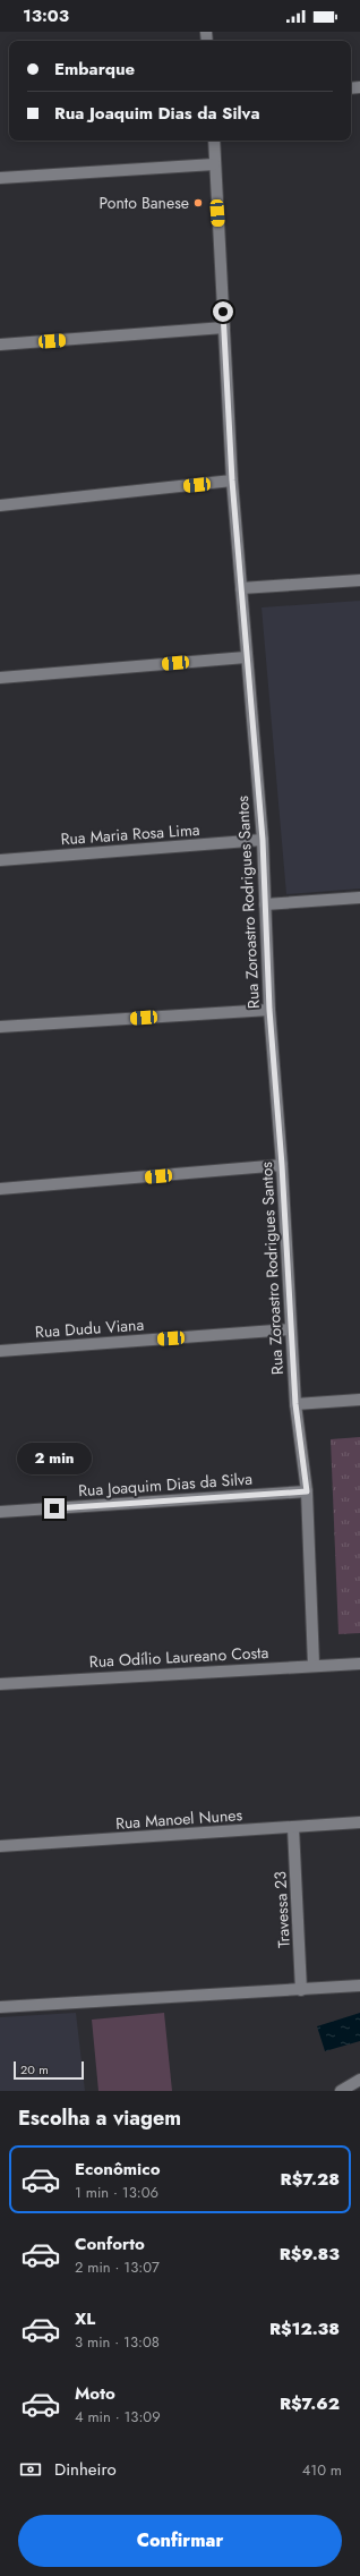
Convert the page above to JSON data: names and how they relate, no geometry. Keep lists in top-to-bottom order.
{
  "streets": {
    "street": [
      "Rua Maria Rosa Lima",
      "Rua Zoroastro Rodrigues Santos",
      "Rua Dudu Viana",
      "Rua Joaquim Dias da Silva",
      "Rua Odílio Laureano Costa",
      "Rua Manoel Nunes",
      "Travessa 23"
    ]
  },
  "crossings": [
    ["Rua Maria Rosa Lima", "Rua Zoroastro Rodrigues Santos"],
    ["Rua Zoroastro Rodrigues Santos", "Rua Dudu Viana"],
    ["Rua Zoroastro Rodrigues Santos", "Rua Joaquim Dias da Silva"],
    ["Rua Zoroastro Rodrigues Santos", "Rua Odílio Laureano Costa"],
    ["Rua Manoel Nunes", "Travessa 23"]
  ],
  "places": ["Ponto Banese"],
  "scale_bar": "20 m",
  "page": {
    "status": "13:03",
    "banner": ["Embarque", "Rua Joaquim Dias da Silva"],
    "bubble": "2 min",
    "scale": "20 m",
    "heading": "Escolha a viagem",
    "list": [
      {
        "name": "Econômico",
        "note": "1 min · 13:06",
        "value": "R$7.28"
      },
      {
        "name": "Conforto",
        "note": "2 min · 13:07",
        "value": "R$9.83"
      },
      {
        "name": "XL",
        "note": "3 min · 13:08",
        "value": "R$12.38"
      },
      {
        "name": "Moto",
        "note": "4 min · 13:09",
        "value": "R$7.62"
      }
    ],
    "pay": ["Dinheiro", "410 m"],
    "buttons": "Confirmar"
  }
}
